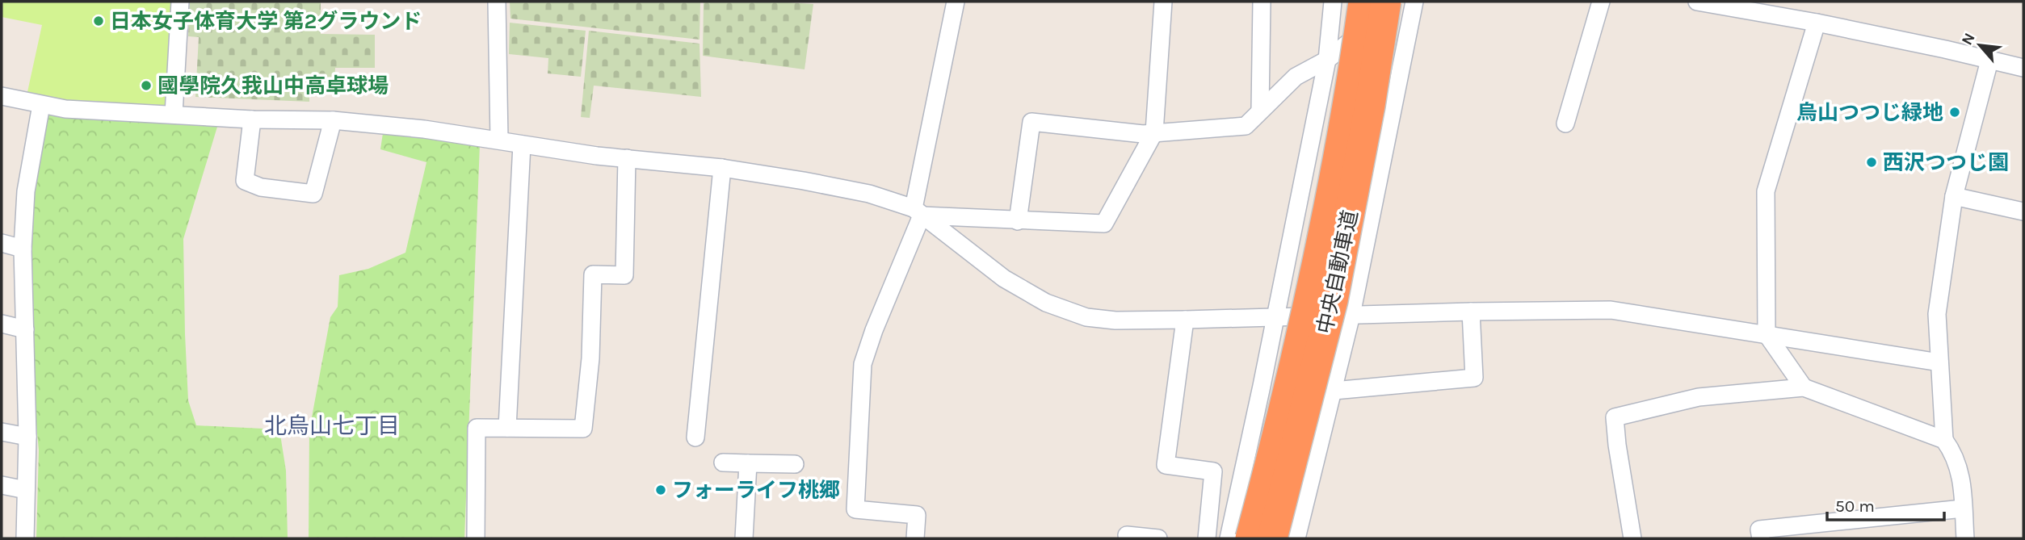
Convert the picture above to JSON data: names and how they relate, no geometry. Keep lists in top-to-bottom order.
{
  "streets": {
    "highway": ["中央自動車道"]
  },
  "districts": ["北烏山七丁目"],
  "places": [
    "日本女子体育大学 第2グラウンド",
    "國學院久我山中高卓球場",
    "烏山つつじ緑地",
    "西沢つつじ園",
    "フォーライフ桃郷"
  ],
  "scale_bar": "50 m",
  "north": "top left"
}
